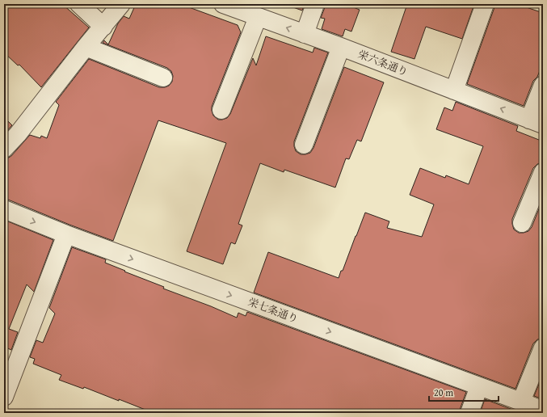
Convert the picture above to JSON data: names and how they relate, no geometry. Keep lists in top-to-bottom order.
{
  "streets": {
    "street": ["栄六条通り", "栄七条通り"]
  },
  "one_way": ["栄六条通り", "栄七条通り"],
  "scale_bar": "20 m"
}
